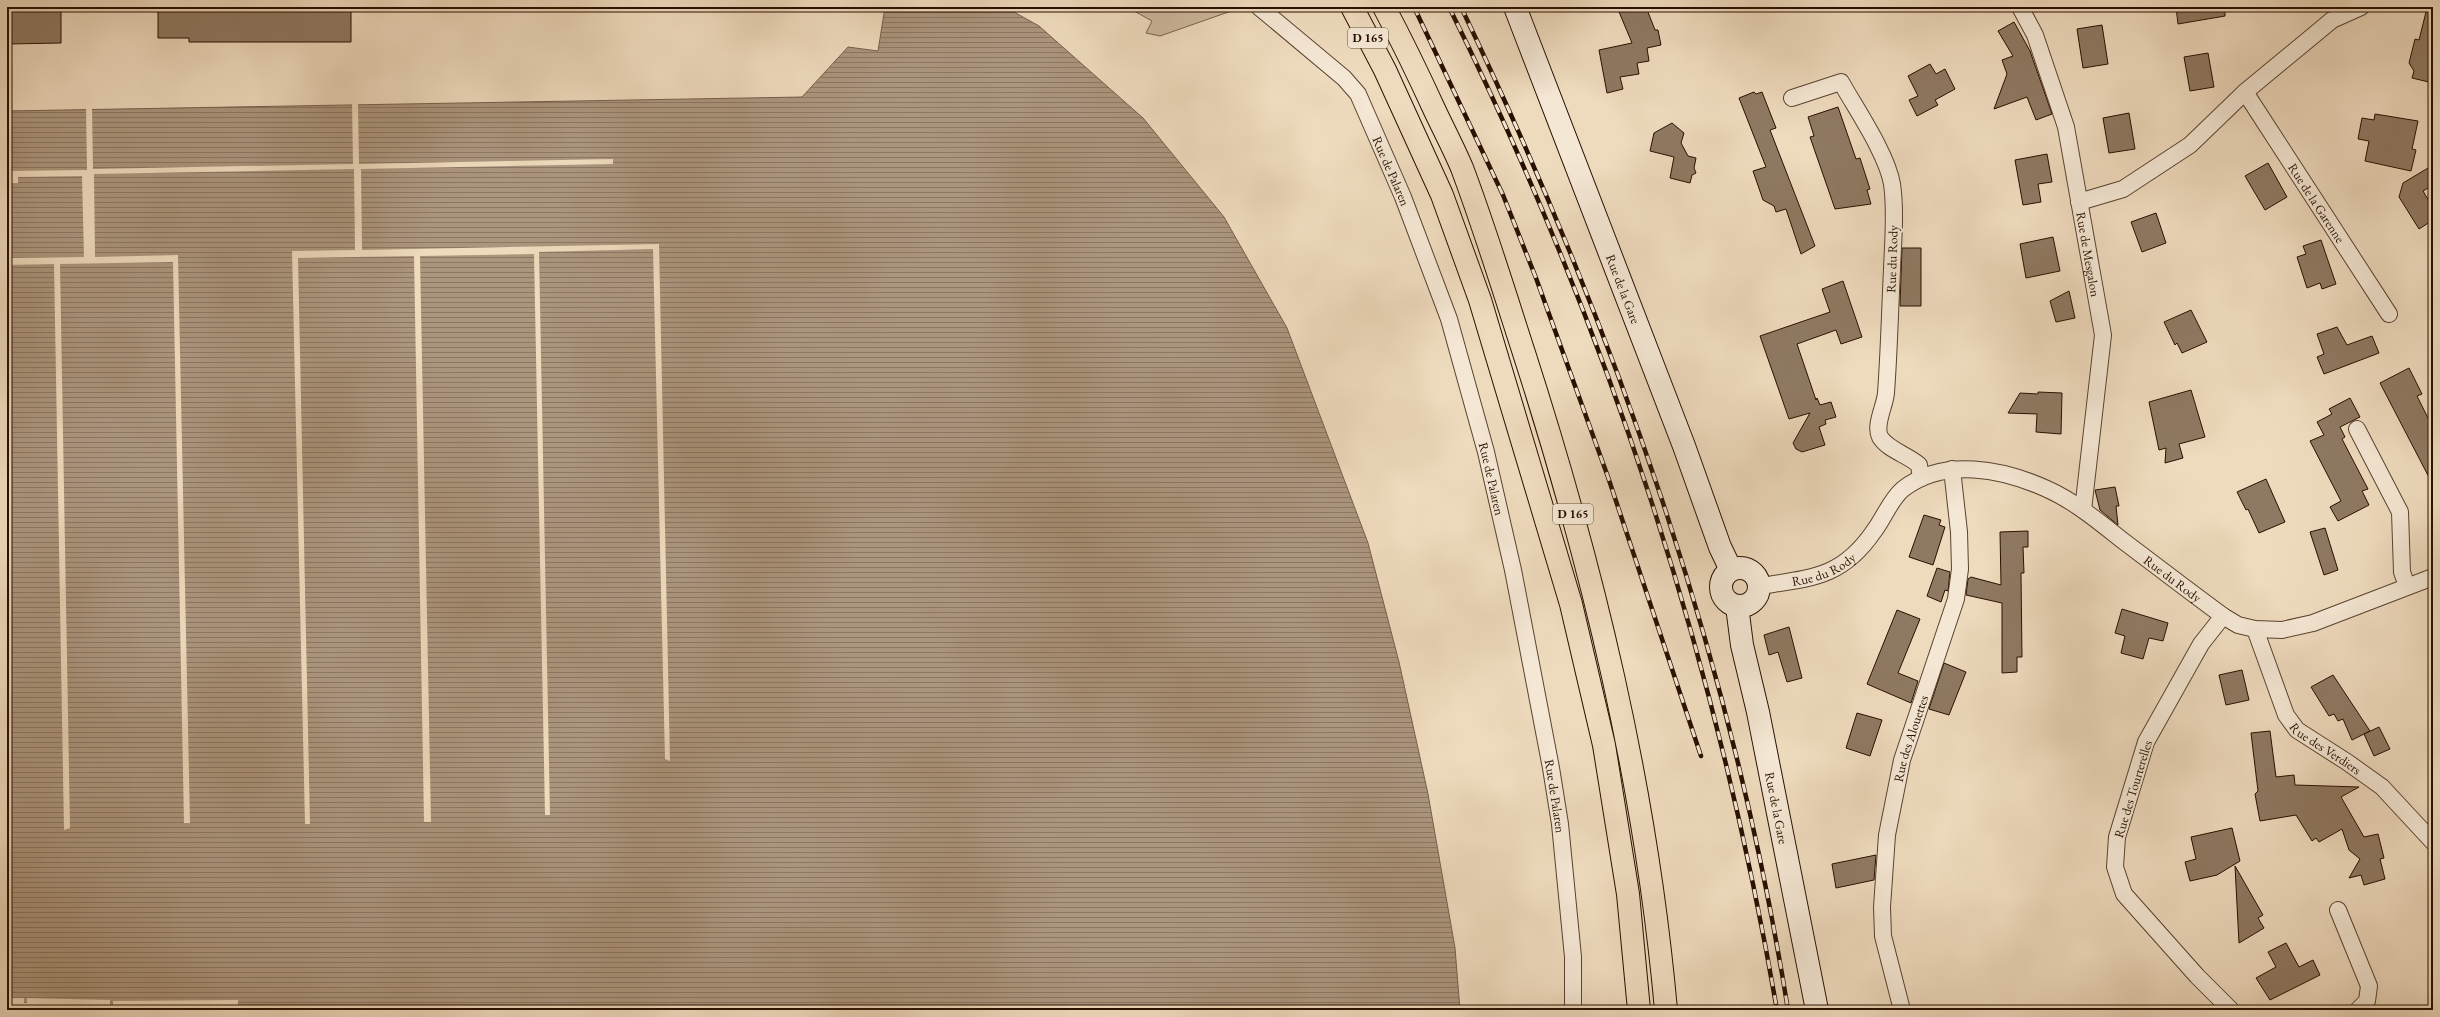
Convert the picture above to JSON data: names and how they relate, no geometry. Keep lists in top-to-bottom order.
{
  "streets": {
    "highway": ["D 165"],
    "main road": ["Rue de la Gare"],
    "street": [
      "Rue de Palaren",
      "Rue de la Garenne",
      "Rue de Mesgalon",
      "Rue du Rody",
      "Rue des Alouettes",
      "Rue des Verdiers",
      "Rue des Tourterelles"
    ]
  },
  "crossings": [
    ["Rue de Mesgalon", "Rue du Rody"],
    ["Rue du Rody", "Rue de la Gare"],
    ["Rue du Rody", "Rue des Alouettes"],
    ["Rue du Rody", "Rue des Verdiers"],
    ["Rue du Rody", "Rue des Tourterelles"]
  ]
}
